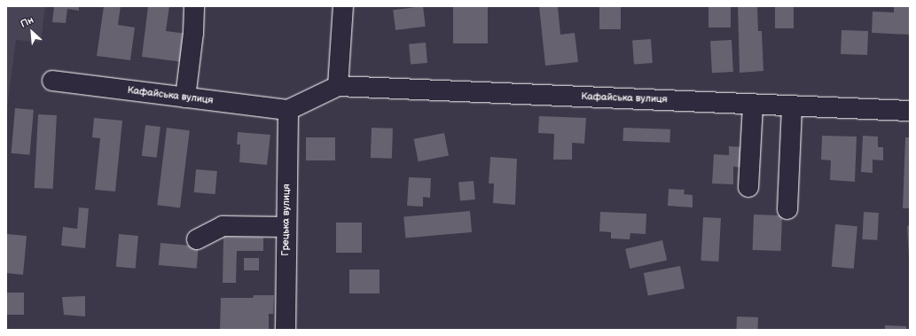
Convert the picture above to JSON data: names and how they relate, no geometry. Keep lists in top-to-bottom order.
{
  "streets": {
    "street": ["Кафайська вулиця", "Грецька вулиця"]
  },
  "crossings": [
    ["Кафайська вулиця", "Грецька вулиця"]
  ],
  "north": "top left"
}
